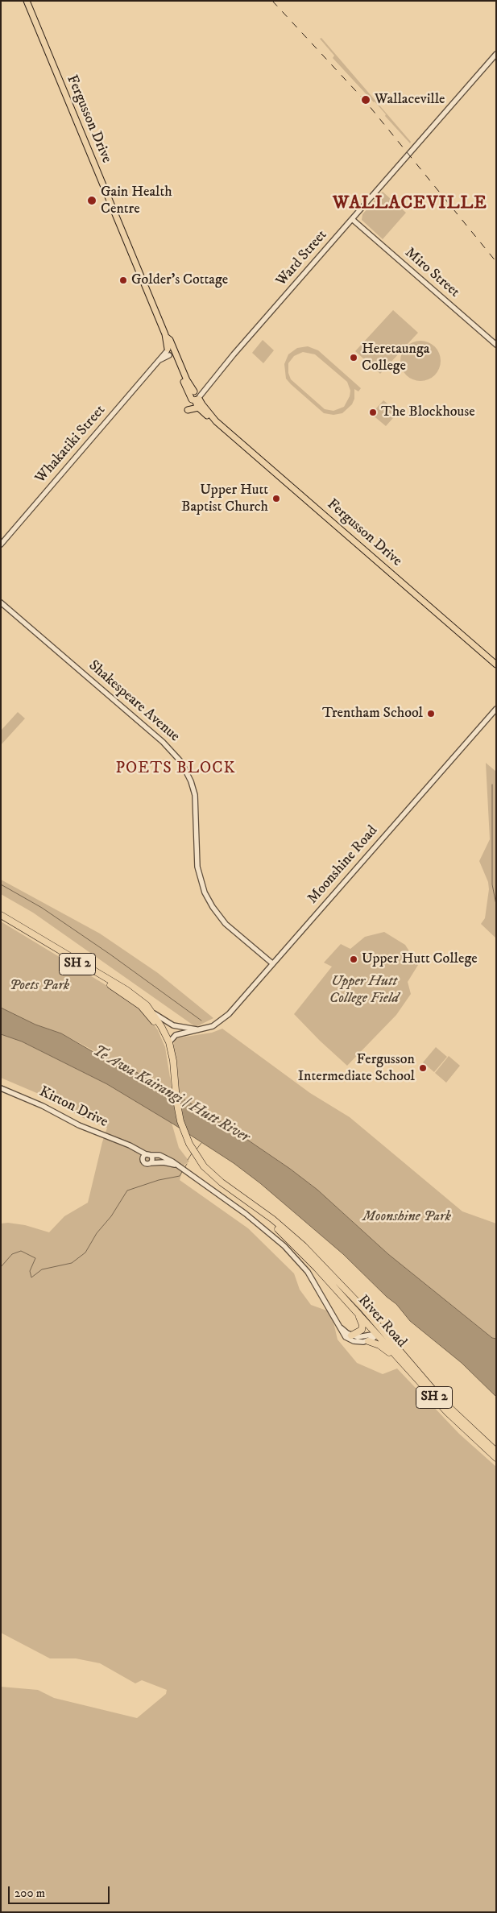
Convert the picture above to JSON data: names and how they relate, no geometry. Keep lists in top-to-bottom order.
{
  "streets": {
    "highway": ["SH 2", "River Road"],
    "main road": ["Fergusson Drive"],
    "street": [
      "Ward Street",
      "Miro Street",
      "Whakatiki Street",
      "Shakespeare Avenue",
      "Moonshine Road",
      "Kirton Drive"
    ]
  },
  "crossings": [
    ["Fergusson Drive", "Ward Street"],
    ["Fergusson Drive", "Whakatiki Street"],
    ["Ward Street", "Miro Street"],
    ["Shakespeare Avenue", "Moonshine Road"],
    ["Moonshine Road", "River Road"]
  ],
  "districts": ["WALLACEVILLE", "POETS BLOCK"],
  "water": ["Te Awa Kairangi / Hutt River"],
  "parks": ["Upper Hutt College Field", "Poets Park", "Moonshine Park"],
  "places": [
    "Wallaceville",
    "Gain Health Centre",
    "Golder's Cottage",
    "Heretaunga College",
    "The Blockhouse",
    "Upper Hutt Baptist Church",
    "Trentham School",
    "Upper Hutt College",
    "Fergusson Intermediate School"
  ],
  "scale_bar": "200 m"
}
